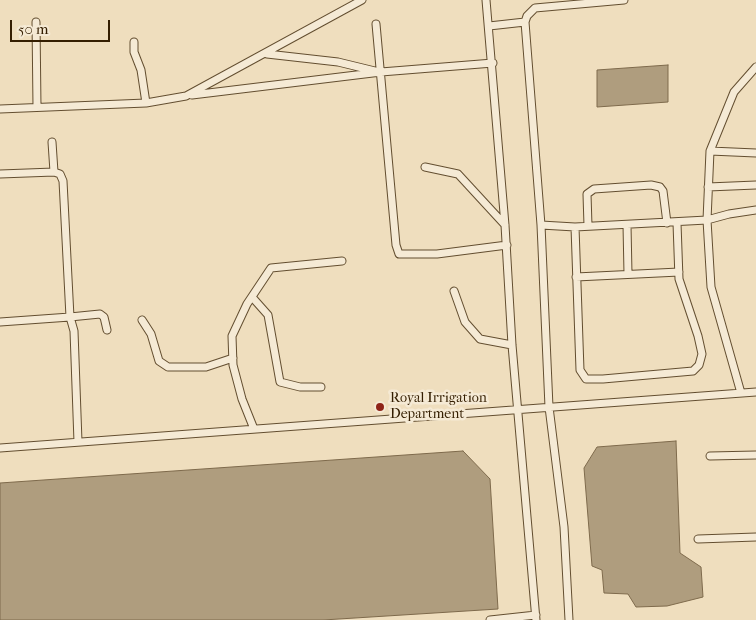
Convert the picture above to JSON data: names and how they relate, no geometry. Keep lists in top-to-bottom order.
{
  "places": ["Royal Irrigation Department"],
  "scale_bar": "50 m"
}
